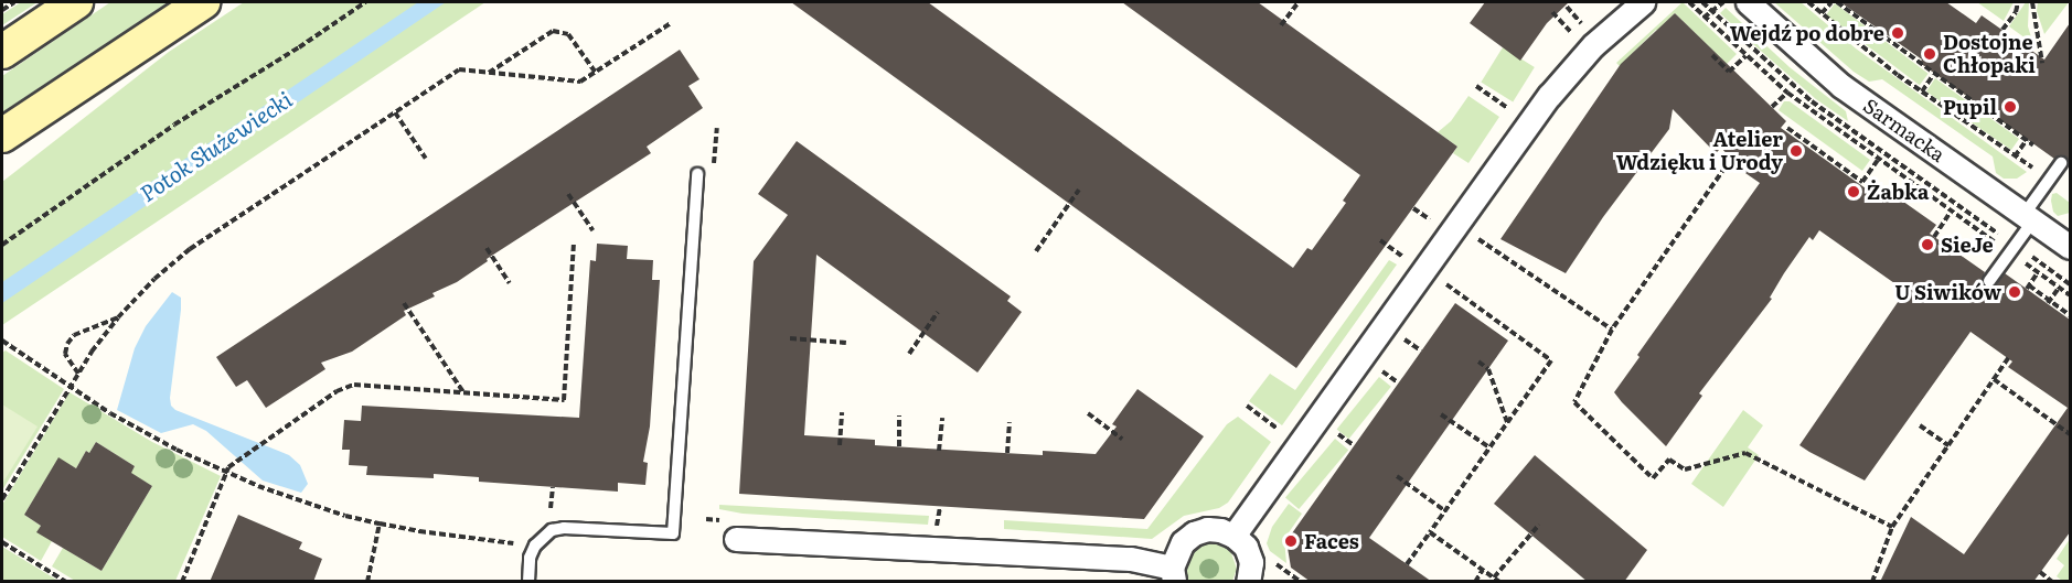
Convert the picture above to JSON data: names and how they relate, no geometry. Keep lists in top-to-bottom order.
{
  "streets": {
    "street": ["Sarmacka"]
  },
  "water": ["Potok Służewiecki"],
  "places": [
    "Wejdź po dobre",
    "Dostojne Chłopaki",
    "Pupil",
    "Atelier Wdzięku i Urody",
    "Żabka",
    "SieJe",
    "U Siwików",
    "Faces"
  ]
}
